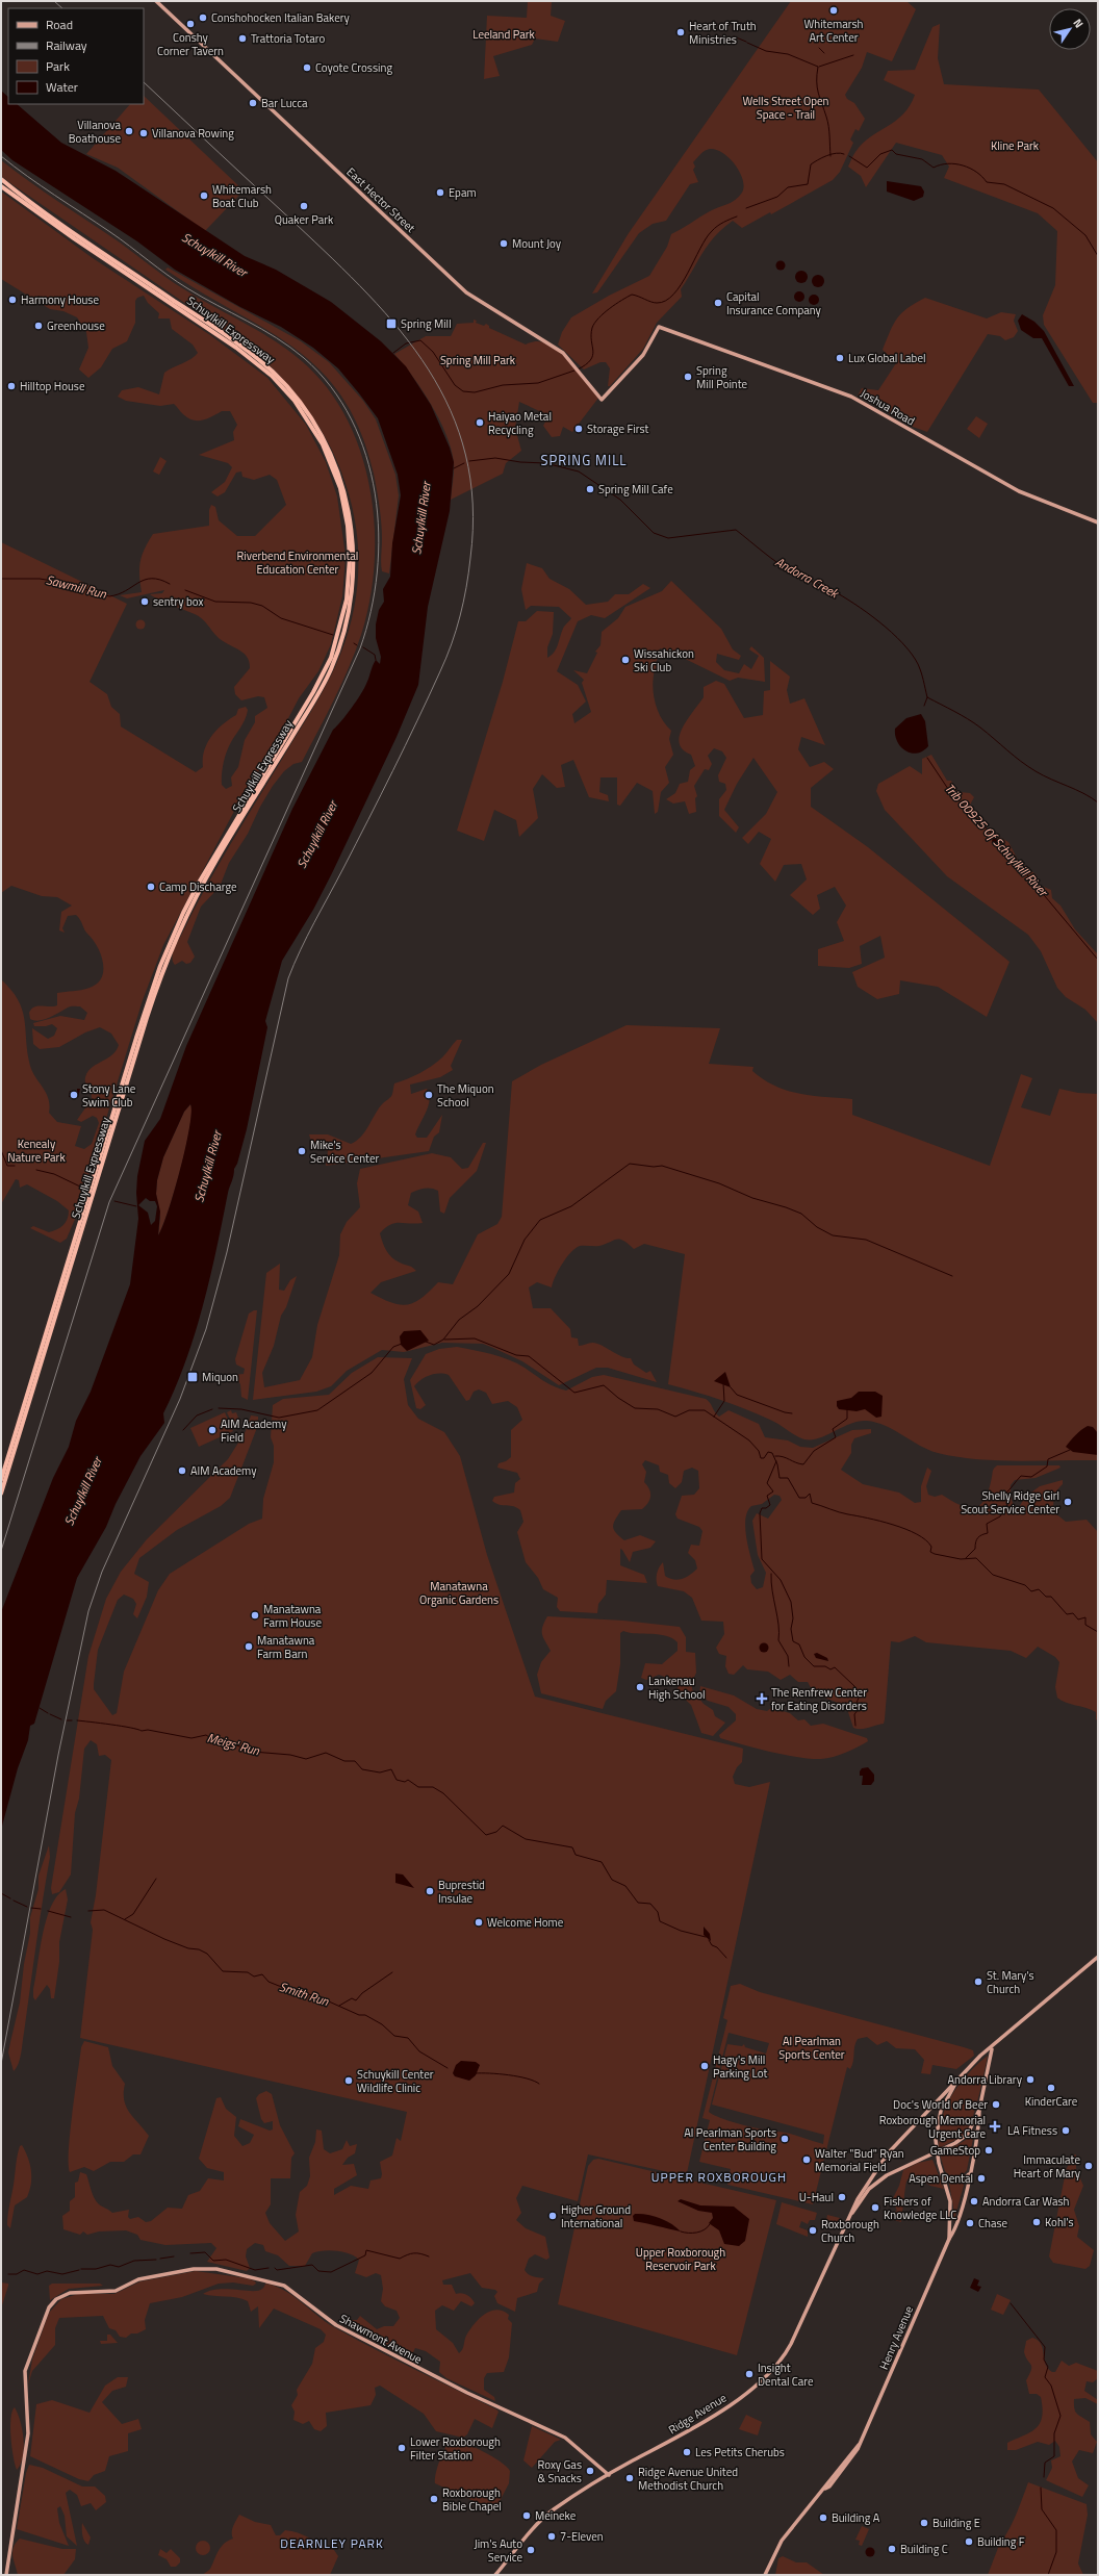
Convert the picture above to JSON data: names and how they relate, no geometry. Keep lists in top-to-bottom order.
{
  "streets": {
    "highway": ["Schuylkill Expressway"],
    "main road": [
      "East Hector Street",
      "Joshua Road",
      "Henry Avenue",
      "Shawmont Avenue",
      "Ridge Avenue"
    ]
  },
  "crossings": [
    ["East Hector Street", "Joshua Road"],
    ["Henry Avenue", "Ridge Avenue"],
    ["Shawmont Avenue", "Ridge Avenue"]
  ],
  "districts": ["SPRING MILL", "UPPER ROXBOROUGH", "DEARNLEY PARK"],
  "water": [
    "Schuylkill River",
    "Andorra Creek",
    "Sawmill Run",
    "Trib 00925 Of Schuylkill River",
    "Meigs' Run",
    "Smith Run"
  ],
  "parks": [
    "Leeland Park",
    "Wells Street Open Space - Trail",
    "Kline Park",
    "Spring Mill Park",
    "Riverbend Environmental Education Center",
    "Kenealy Nature Park",
    "Manatawna Organic Gardens",
    "Al Pearlman Sports Center",
    "Upper Roxborough Reservoir Park"
  ],
  "places": {
    "other": [
      "Whitemarsh Art Center",
      "Conshohocken Italian Bakery",
      "Conshy Corner Tavern",
      "Heart of Truth Ministries",
      "Trattoria Totaro",
      "Coyote Crossing",
      "Bar Lucca",
      "Villanova Boathouse",
      "Villanova Rowing",
      "Epam",
      "Whitemarsh Boat Club",
      "Quaker Park",
      "Mount Joy",
      "Harmony House",
      "Capital Insurance Company",
      "Greenhouse",
      "Lux Global Label",
      "Spring Mill Pointe",
      "Hilltop House",
      "Haiyao Metal Recycling",
      "Storage First",
      "Spring Mill Cafe",
      "sentry box",
      "Wissahickon Ski Club",
      "Camp Discharge",
      "Stony Lane Swim Club",
      "The Miquon School",
      "Mike's Service Center",
      "AIM Academy Field",
      "AIM Academy",
      "Shelly Ridge Girl Scout Service Center",
      "Manatawna Farm House",
      "Manatawna Farm Barn",
      "Lankenau High School",
      "Buprestid Insulae",
      "Welcome Home",
      "St. Mary's Church",
      "Hagy's Mill Parking Lot",
      "Andorra Library",
      "Schuykill Center Wildlife Clinic",
      "KinderCare",
      "Doc's World of Beer",
      "LA Fitness",
      "Al Pearlman Sports Center Building",
      "GameStop",
      "Walter \"Bud\" Ryan Memorial Field",
      "Immaculate Heart of Mary",
      "Aspen Dental",
      "U-Haul",
      "Andorra Car Wash",
      "Fishers of Knowledge LLC",
      "Higher Ground International",
      "Kohl's",
      "Chase",
      "Roxborough Church",
      "Insight Dental Care",
      "Lower Roxborough Filter Station",
      "Les Petits Cherubs",
      "Roxy Gas & Snacks",
      "Ridge Avenue United Methodist Church",
      "Roxborough Bible Chapel",
      "Meineke",
      "Building A",
      "Building E",
      "7-Eleven",
      "Building F",
      "Building C",
      "Jim's Auto Service"
    ],
    "transit": ["Spring Mill", "Miquon"],
    "health": ["The Renfrew Center for Eating Disorders", "Roxborough Memorial Urgent Care"]
  },
  "legend": [
    "Road",
    "Railway",
    "Park",
    "Water"
  ],
  "north": "top right"
}
